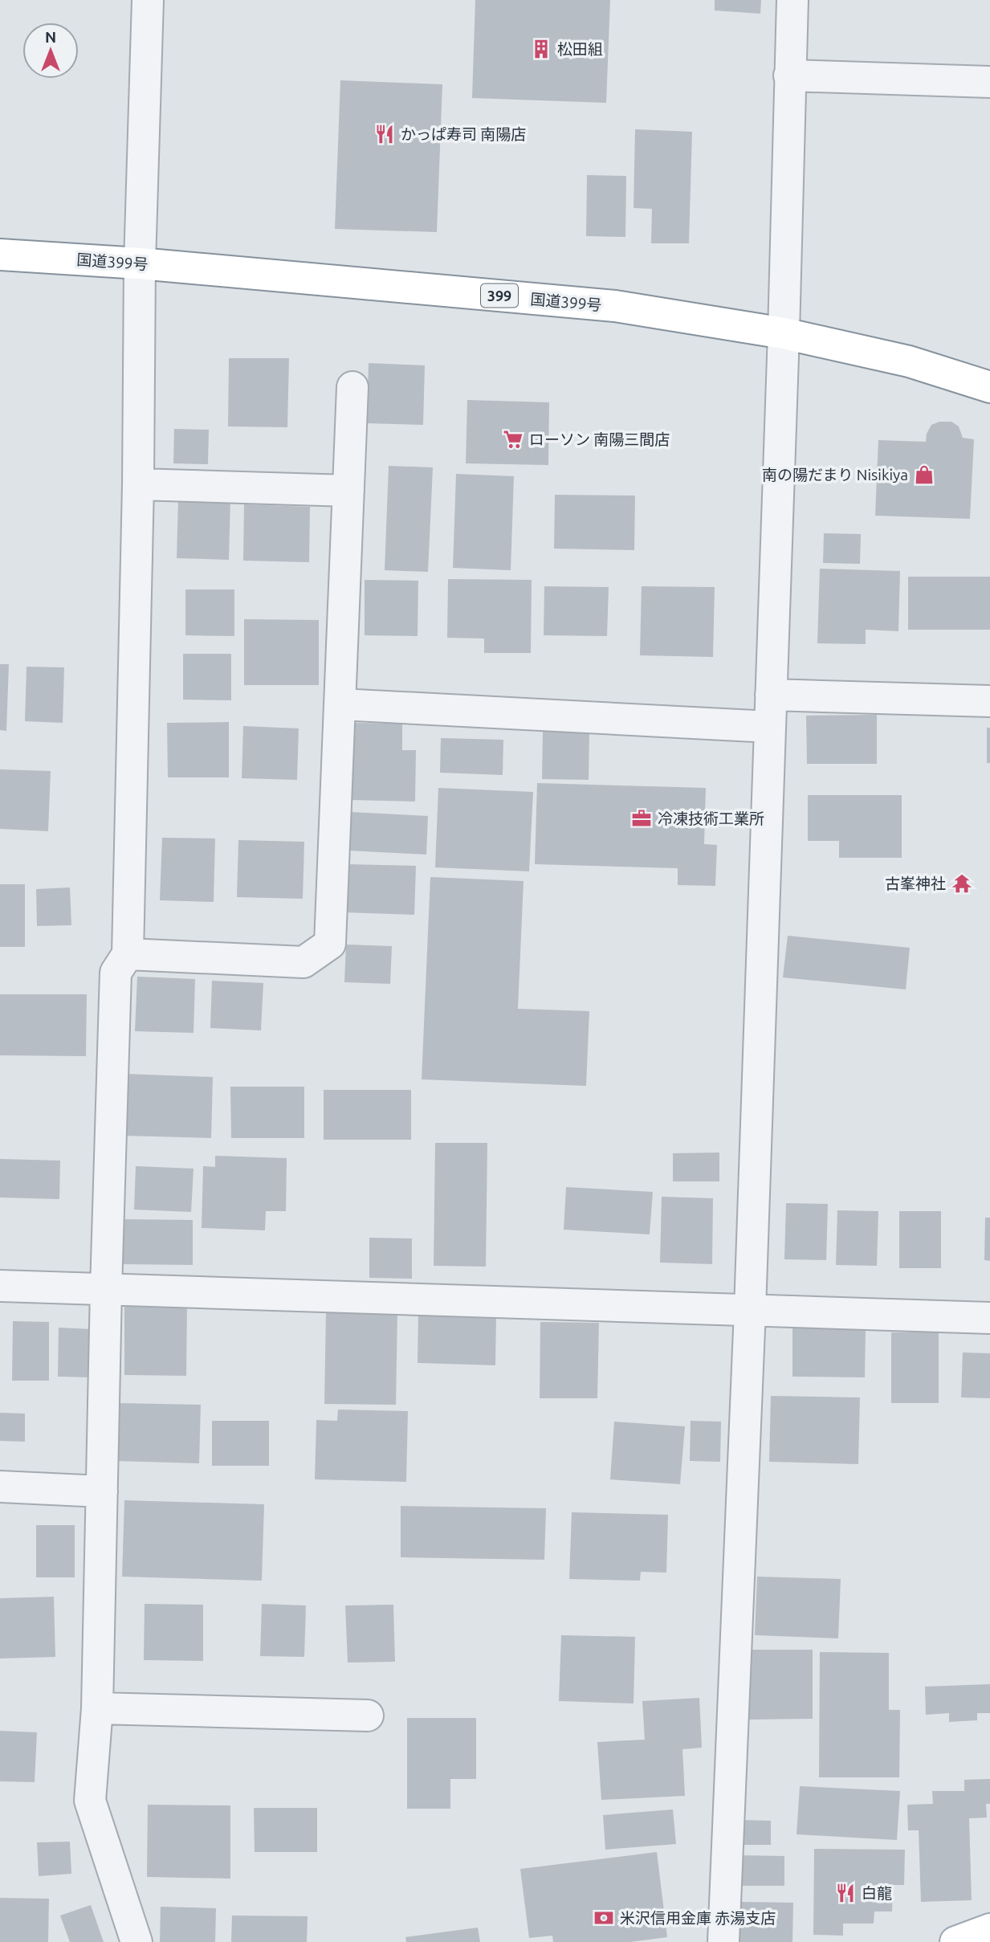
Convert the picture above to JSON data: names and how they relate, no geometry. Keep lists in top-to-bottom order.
{
  "streets": {
    "main road": ["国道399号", "399"]
  },
  "places": {
    "building": ["松田組"],
    "restaurant": ["かっぱ寿司 南陽店", "白龍"],
    "supermarket": ["ローソン 南陽三間店"],
    "shop": ["南の陽だまり Nisikiya"],
    "office": ["冷凍技術工業所"],
    "temple": ["古峯神社"],
    "bank": ["米沢信用金庫 赤湯支店"]
  },
  "north": "top"
}
